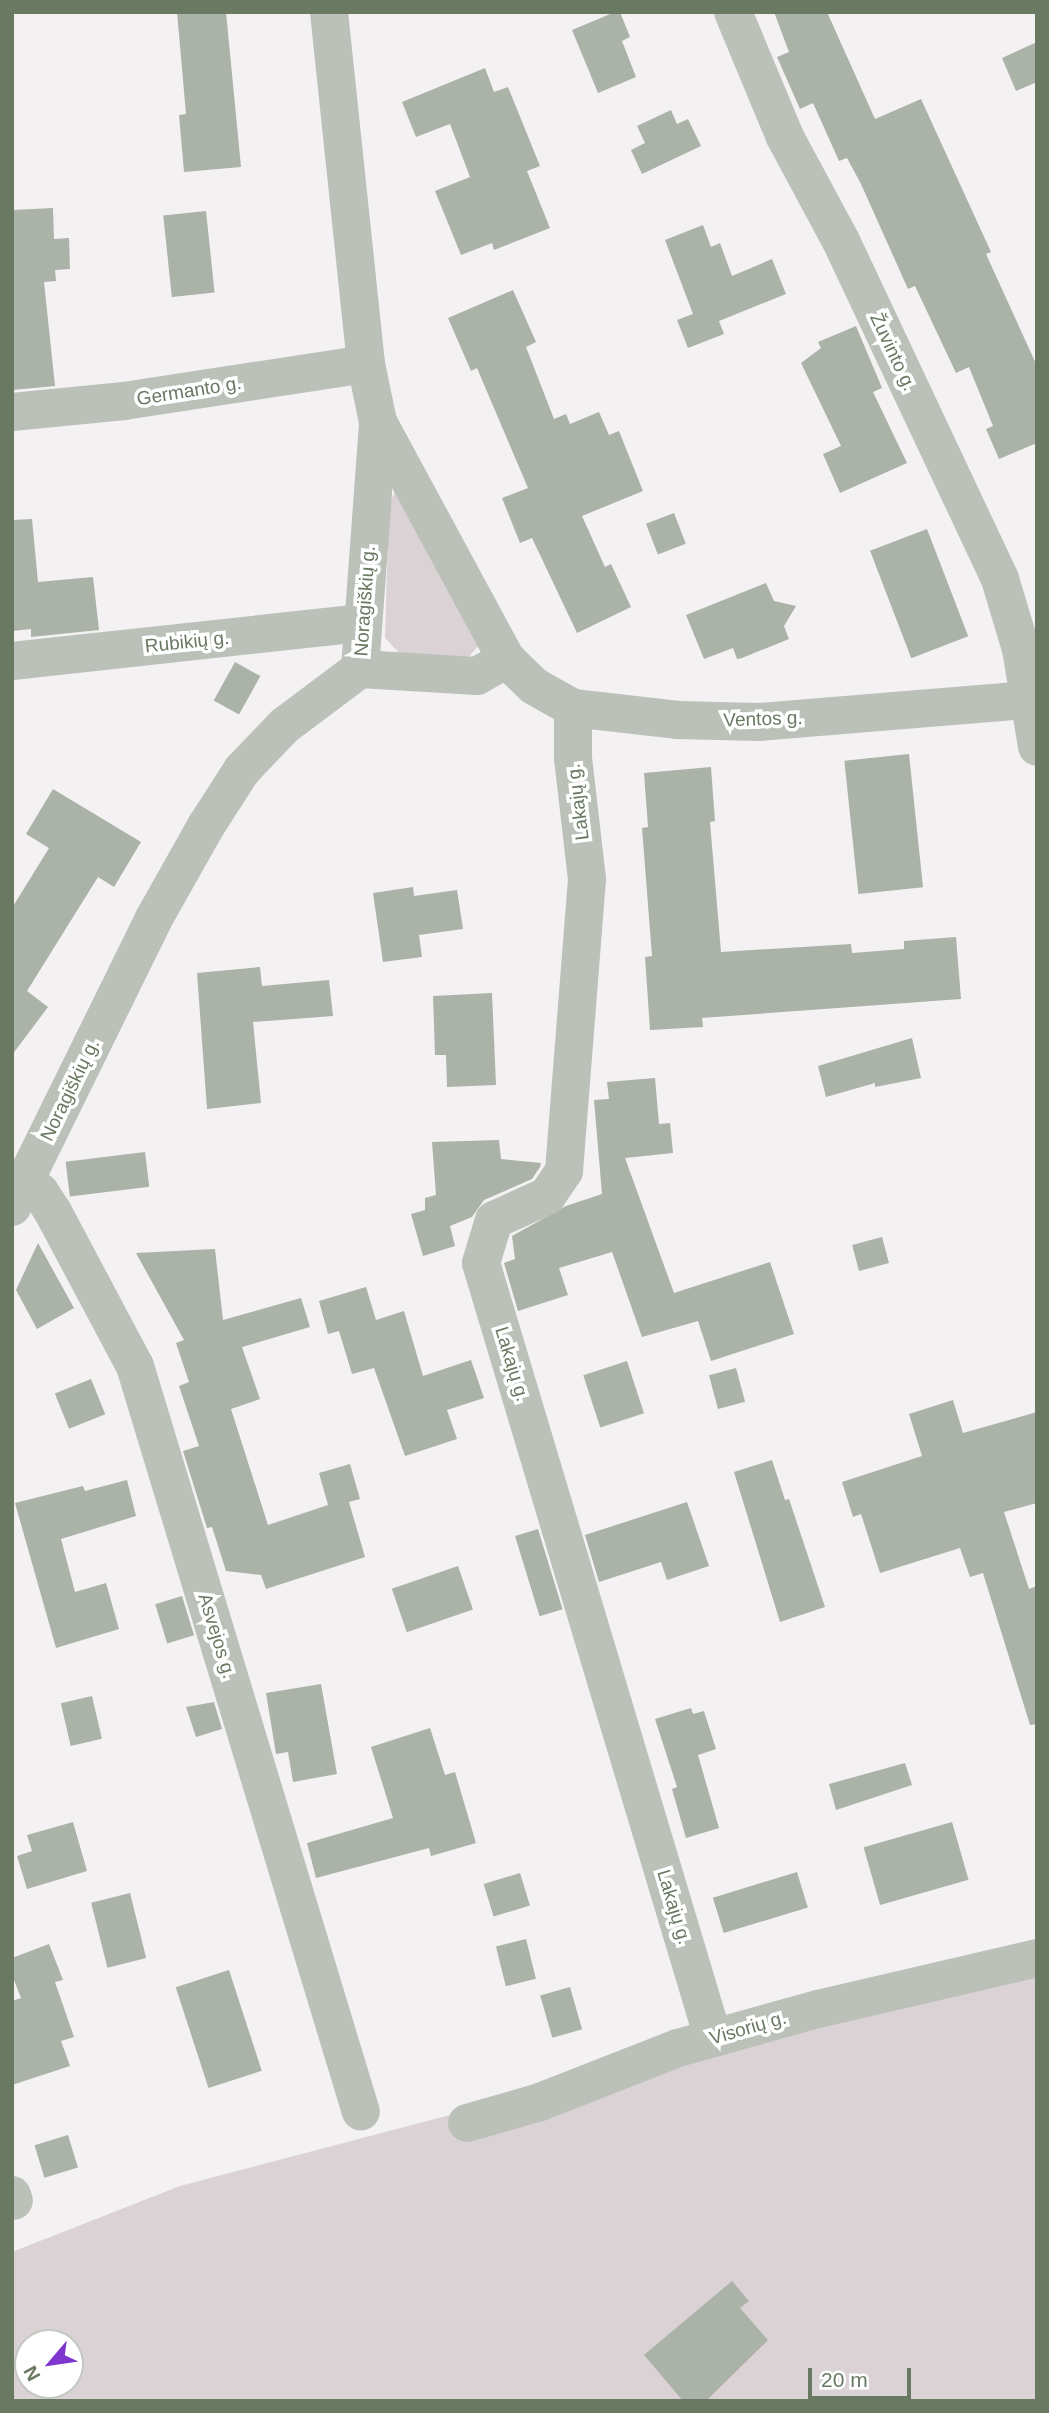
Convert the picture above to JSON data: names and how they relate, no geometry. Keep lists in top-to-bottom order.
{
  "streets": {
    "street": [
      "Žuvinto g.",
      "Germanto g.",
      "Noragiškių g.",
      "Rubikių g.",
      "Ventos g.",
      "Lakajų g.",
      "Asvejos g.",
      "Visorių g."
    ]
  },
  "crossings": [
    ["Žuvinto g.", "Ventos g."],
    ["Germanto g.", "Noragiškių g."],
    ["Noragiškių g.", "Rubikių g."],
    ["Noragiškių g.", "Ventos g."],
    ["Noragiškių g.", "Asvejos g."],
    ["Ventos g.", "Lakajų g."],
    ["Lakajų g.", "Visorių g."]
  ],
  "scale_bar": "20 m",
  "north": "bottom left"
}
